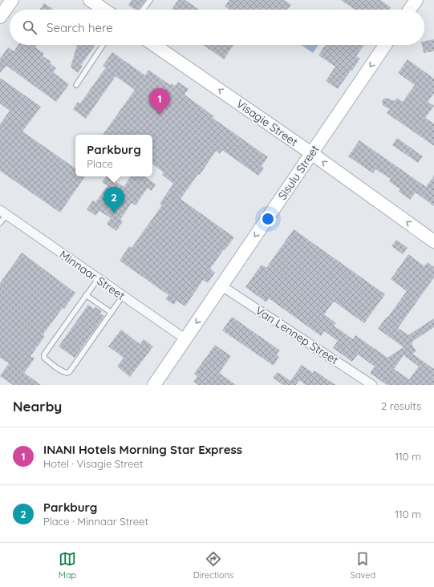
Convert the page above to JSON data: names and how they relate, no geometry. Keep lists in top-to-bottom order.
{
  "streets": {
    "street": [
      "Visagie Street",
      "Sisulu Street",
      "Minnaar Street",
      "Van Lennep Street"
    ]
  },
  "crossings": [
    ["Visagie Street", "Sisulu Street"],
    ["Sisulu Street", "Minnaar Street"],
    ["Sisulu Street", "Van Lennep Street"]
  ],
  "one_way": ["Visagie Street", "Sisulu Street"],
  "page": {
    "search": "Search here",
    "pins": ["1", "2"],
    "popup": ["Parkburg", "Place"],
    "heading": ["Nearby", "2 results"],
    "list": [
      {
        "mark": "1",
        "name": "INANI Hotels Morning Star Express",
        "note": "Hotel · Visagie Street",
        "value": "110 m"
      },
      {
        "mark": "2",
        "name": "Parkburg",
        "note": "Place · Minnaar Street",
        "value": "110 m"
      }
    ],
    "nav": ["Map", "Directions", "Saved"]
  }
}
